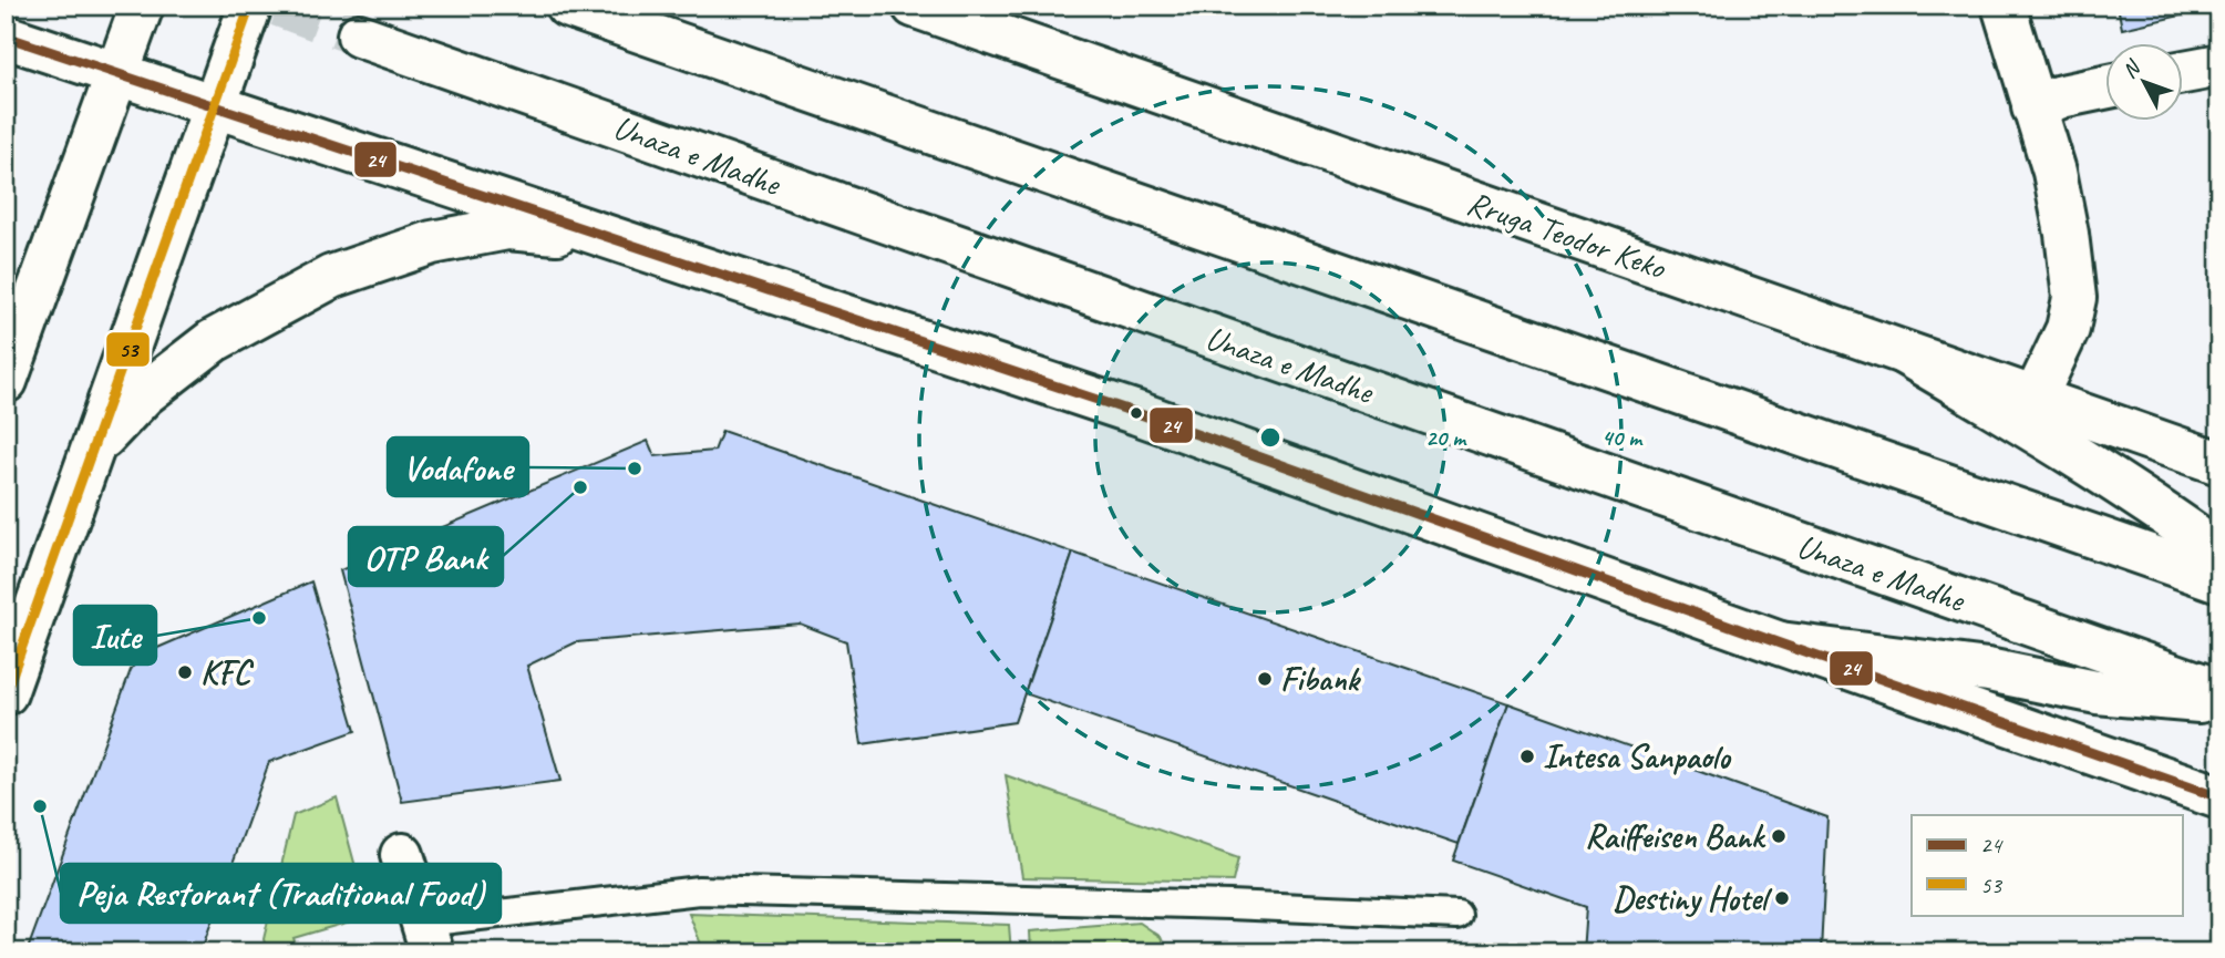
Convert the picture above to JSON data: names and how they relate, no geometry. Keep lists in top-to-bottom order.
{
  "streets": {
    "main road": ["Unaza e Madhe", "Rruga Teodor Keko"]
  },
  "places": [
    "Vodafone",
    "OTP Bank",
    "Iute",
    "KFC",
    "Fibank",
    "Intesa Sanpaolo",
    "Peja Restorant (Traditional Food)",
    "Raiffeisen Bank",
    "Destiny Hotel"
  ],
  "lines": ["transit line 53", "transit line 24"],
  "legend": ["24", "53"],
  "north": "top left",
  "rings": ["20 m", "40 m"]
}
